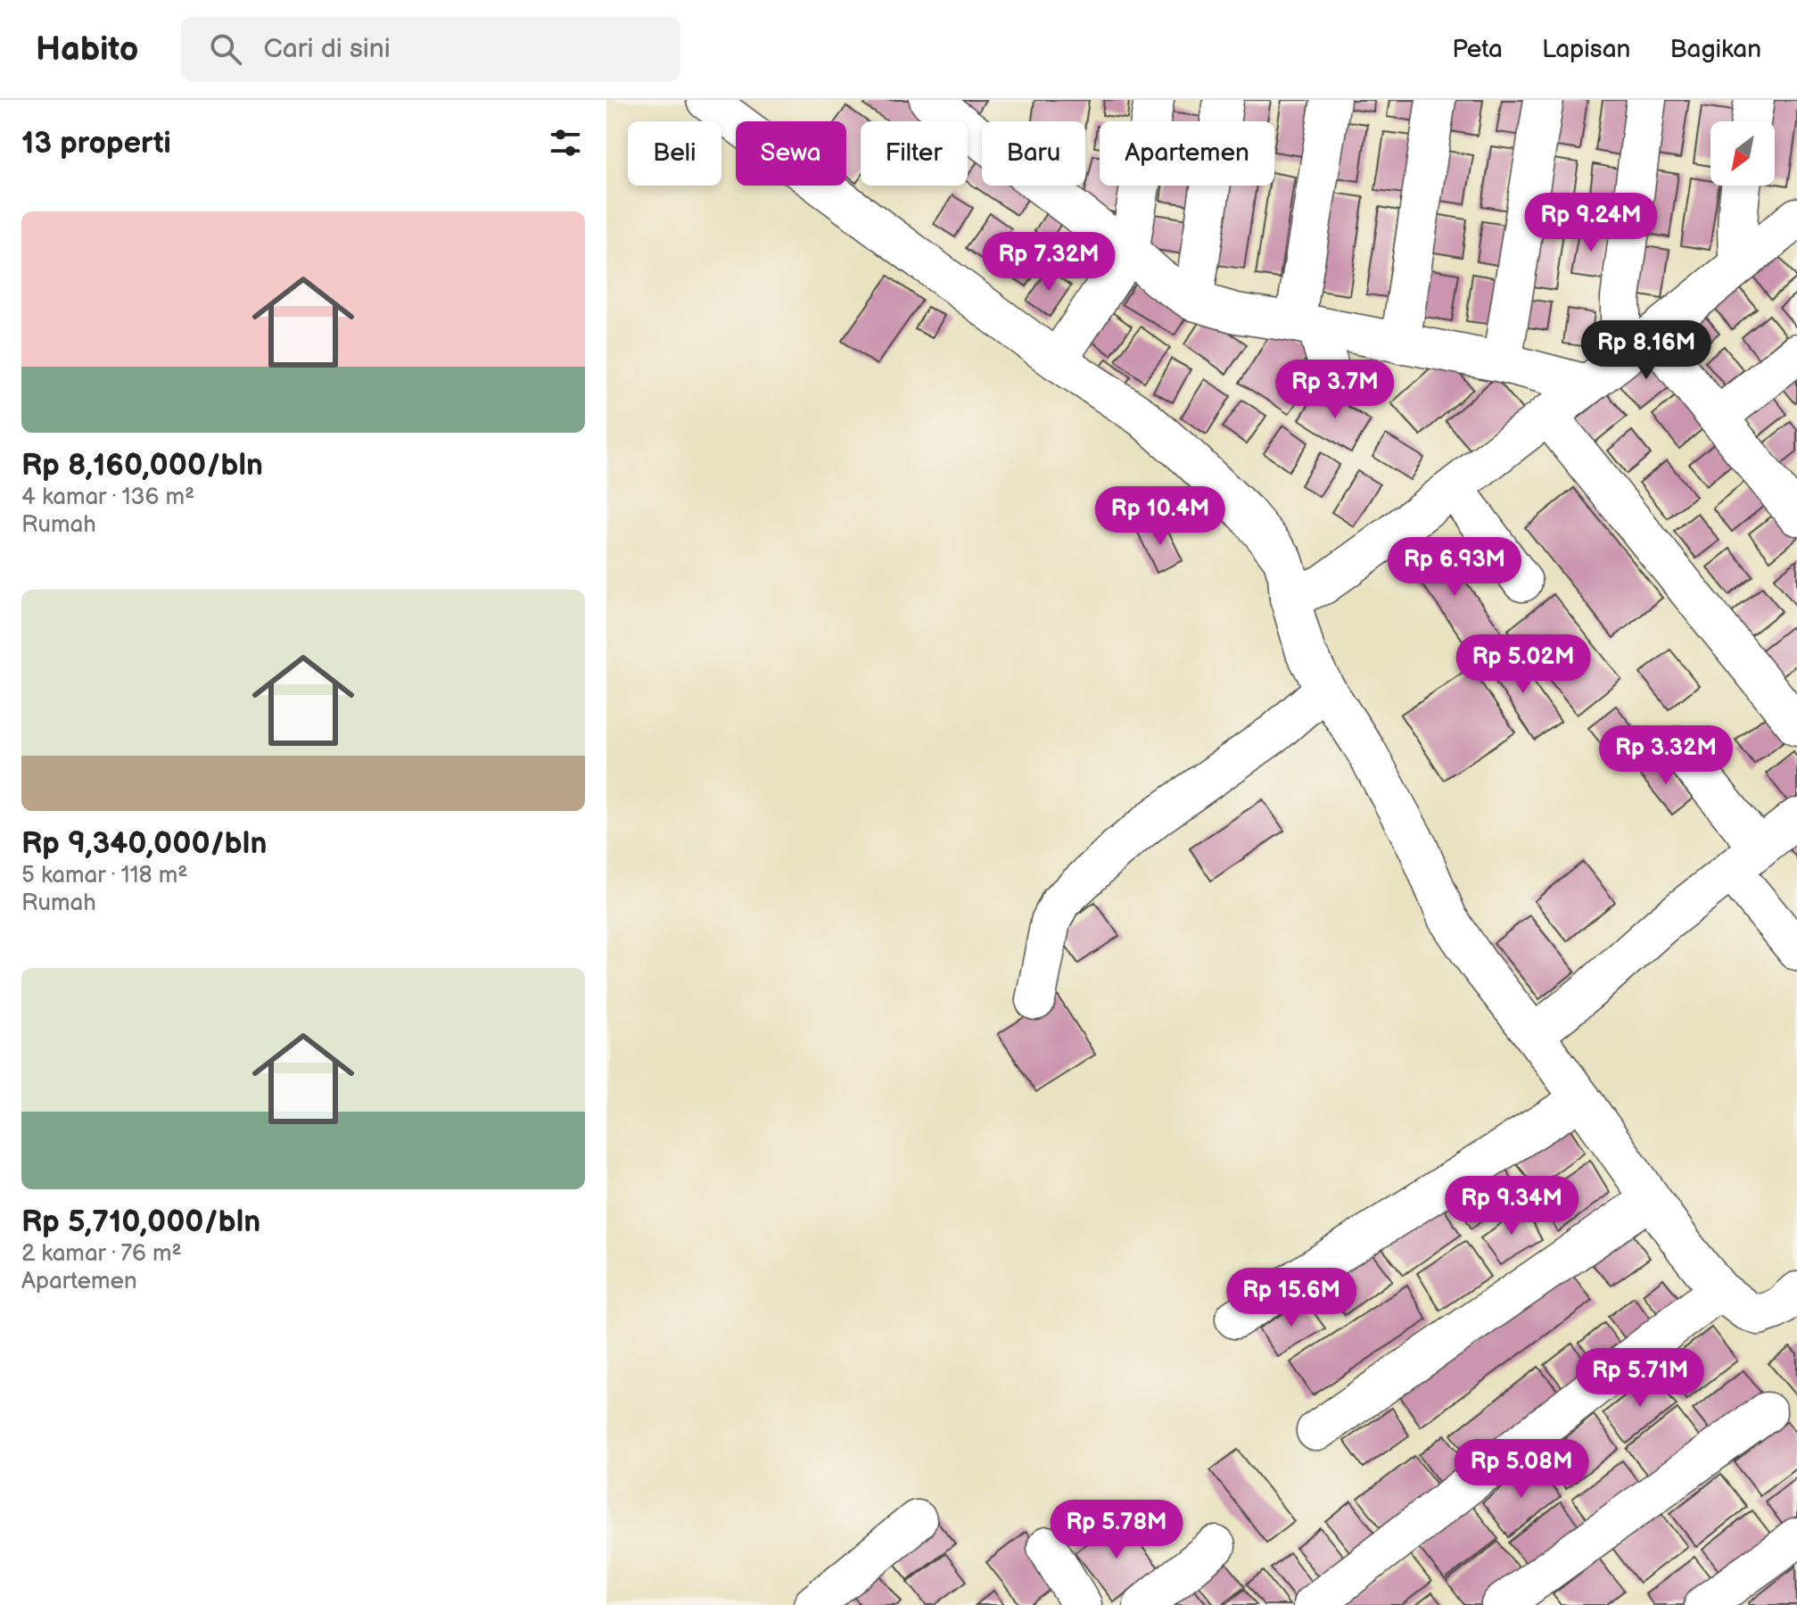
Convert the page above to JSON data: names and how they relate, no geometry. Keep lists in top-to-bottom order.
{
  "north": "bottom left",
  "page": {
    "header": "Habito",
    "search": "Cari di sini",
    "nav": ["Peta", "Lapisan", "Bagikan"],
    "heading": "13 properti",
    "chip": [
      "Beli",
      "Sewa",
      "Filter",
      "Baru",
      "Apartemen"
    ],
    "list": [
      {
        "name": "Rp 8,160,000/bln",
        "note": "4 kamar · 136 m² · Rumah"
      },
      {
        "name": "Rp 9,340,000/bln",
        "note": "5 kamar · 118 m² · Rumah"
      },
      {
        "name": "Rp 5,710,000/bln",
        "note": "2 kamar · 76 m² · Apartemen"
      }
    ],
    "price": [
      "Rp 9.24M",
      "Rp 7.32M",
      "Rp 8.16M",
      "Rp 3.7M",
      "Rp 10.4M",
      "Rp 6.93M",
      "Rp 5.02M",
      "Rp 3.32M",
      "Rp 9.34M",
      "Rp 15.6M",
      "Rp 5.71M",
      "Rp 5.08M",
      "Rp 5.78M"
    ]
  }
}
